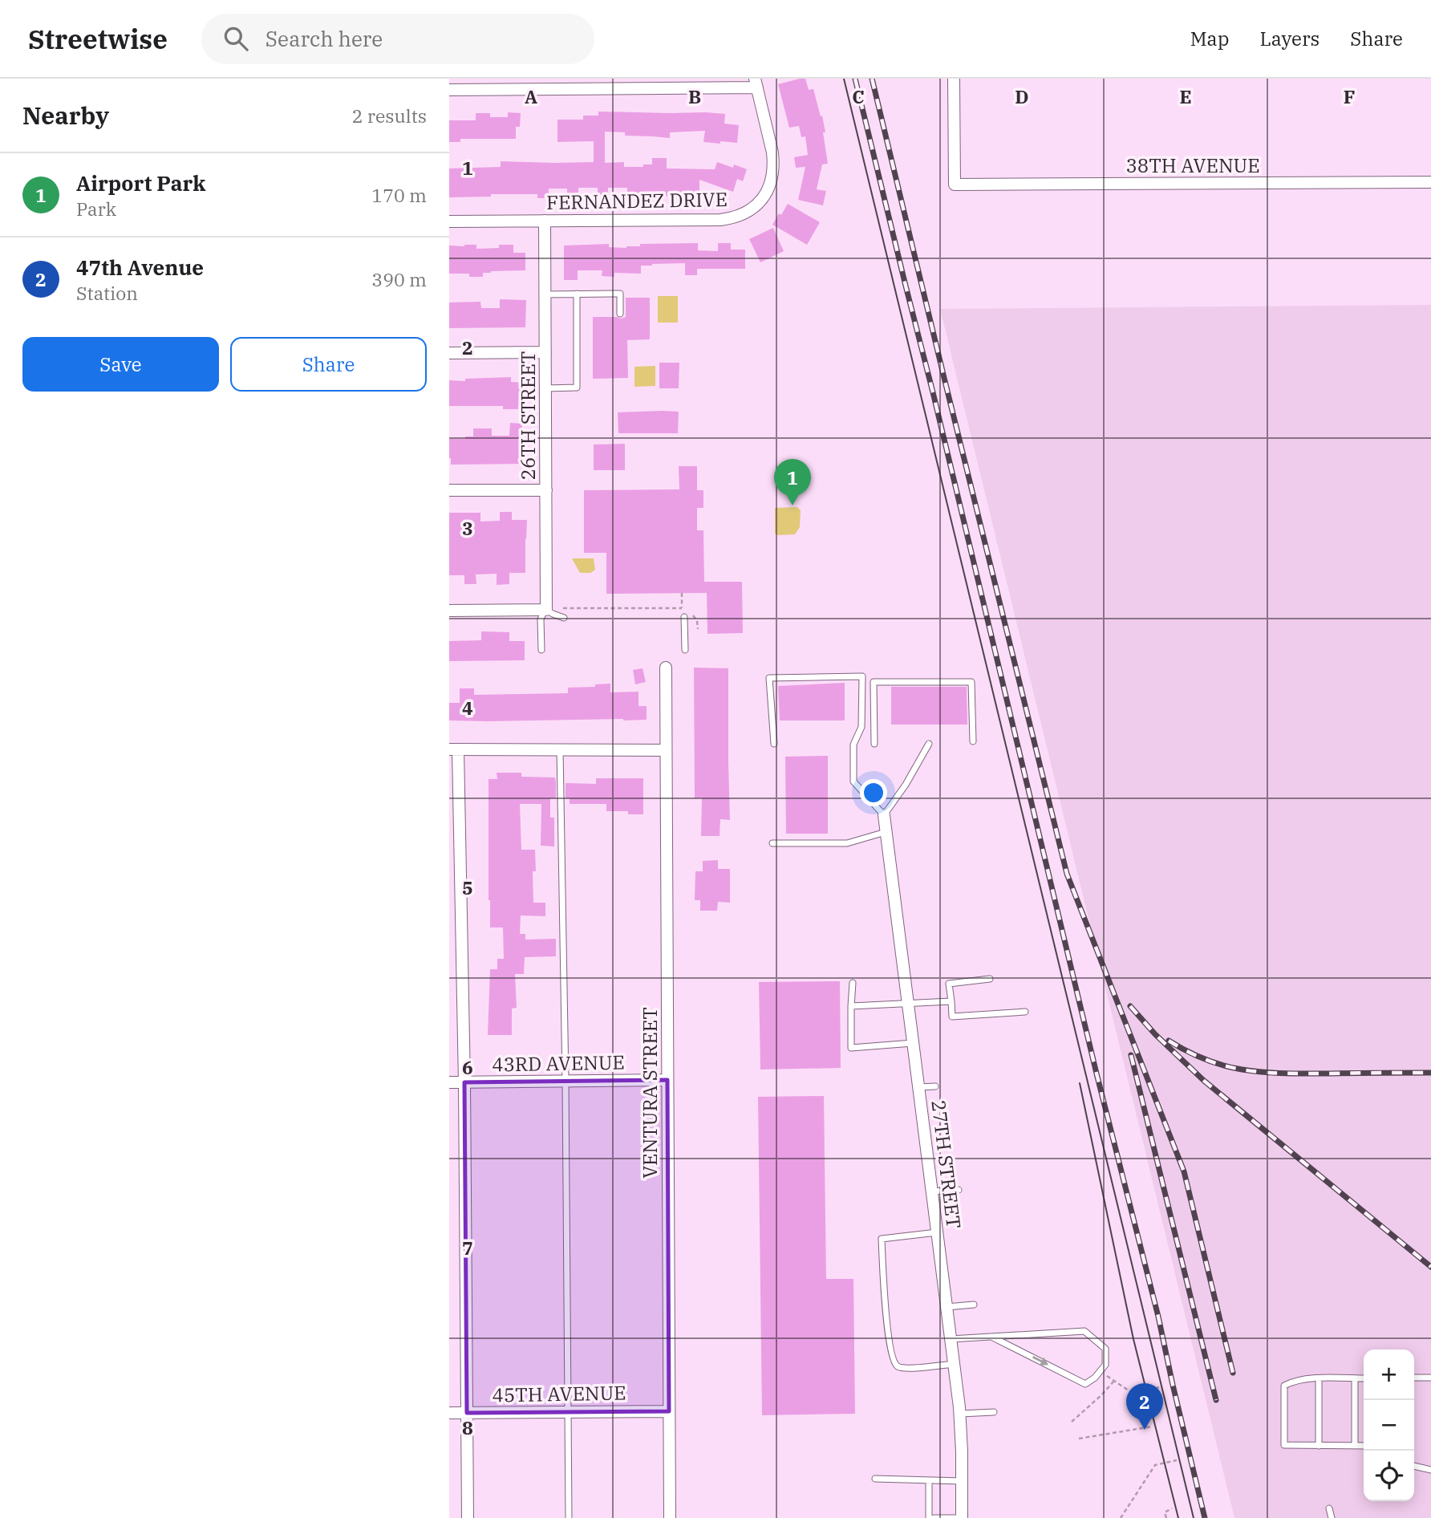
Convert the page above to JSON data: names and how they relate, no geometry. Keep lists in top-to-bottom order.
{
  "streets": {
    "street": [
      "38TH AVENUE",
      "FERNANDEZ DRIVE",
      "26TH STREET",
      "43RD AVENUE",
      "VENTURA STREET",
      "27TH STREET",
      "45TH AVENUE"
    ]
  },
  "crossings": [
    ["FERNANDEZ DRIVE", "26TH STREET"],
    ["43RD AVENUE", "VENTURA STREET"],
    ["VENTURA STREET", "45TH AVENUE"]
  ],
  "page": {
    "header": "Streetwise",
    "search": "Search here",
    "nav": ["Map", "Layers", "Share"],
    "heading": ["Nearby", "2 results"],
    "list": [
      {
        "mark": "1",
        "name": "Airport Park",
        "note": "Park",
        "value": "170 m"
      },
      {
        "mark": "2",
        "name": "47th Avenue",
        "note": "Station",
        "value": "390 m"
      }
    ],
    "buttons": ["Save", "Share"],
    "pins": ["1", "2"],
    "map_buttons": ["+", "−"]
  },
  "grid": {
    "columns": [
      "A",
      "B",
      "C",
      "D",
      "E",
      "F"
    ],
    "rows": [
      "1",
      "2",
      "3",
      "4",
      "5",
      "6",
      "7",
      "8"
    ]
  }
}
